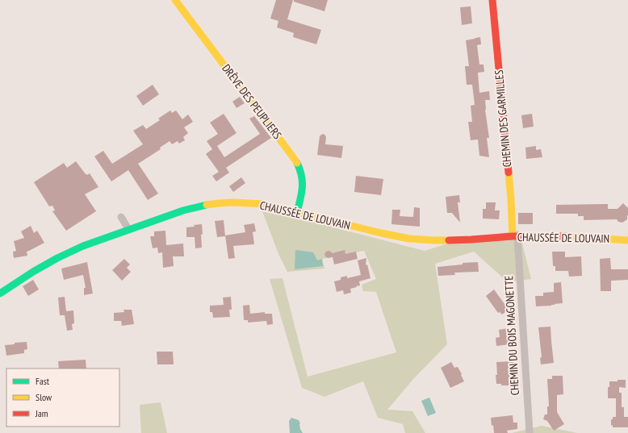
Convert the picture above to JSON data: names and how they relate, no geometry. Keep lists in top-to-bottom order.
{
  "streets": {
    "main road": ["DRÈVE DES PEUPLIERS", "CHEMIN DES GARMILLES", "CHAUSSÉE DE LOUVAIN"],
    "street": ["CHEMIN DU BOIS MAGONETTE"]
  },
  "crossings": [
    ["DRÈVE DES PEUPLIERS", "CHAUSSÉE DE LOUVAIN"],
    ["CHEMIN DES GARMILLES", "CHAUSSÉE DE LOUVAIN"],
    ["CHEMIN DES GARMILLES", "CHEMIN DU BOIS MAGONETTE"],
    ["CHAUSSÉE DE LOUVAIN", "CHEMIN DU BOIS MAGONETTE"]
  ],
  "legend": ["Fast", "Slow", "Jam"]
}
